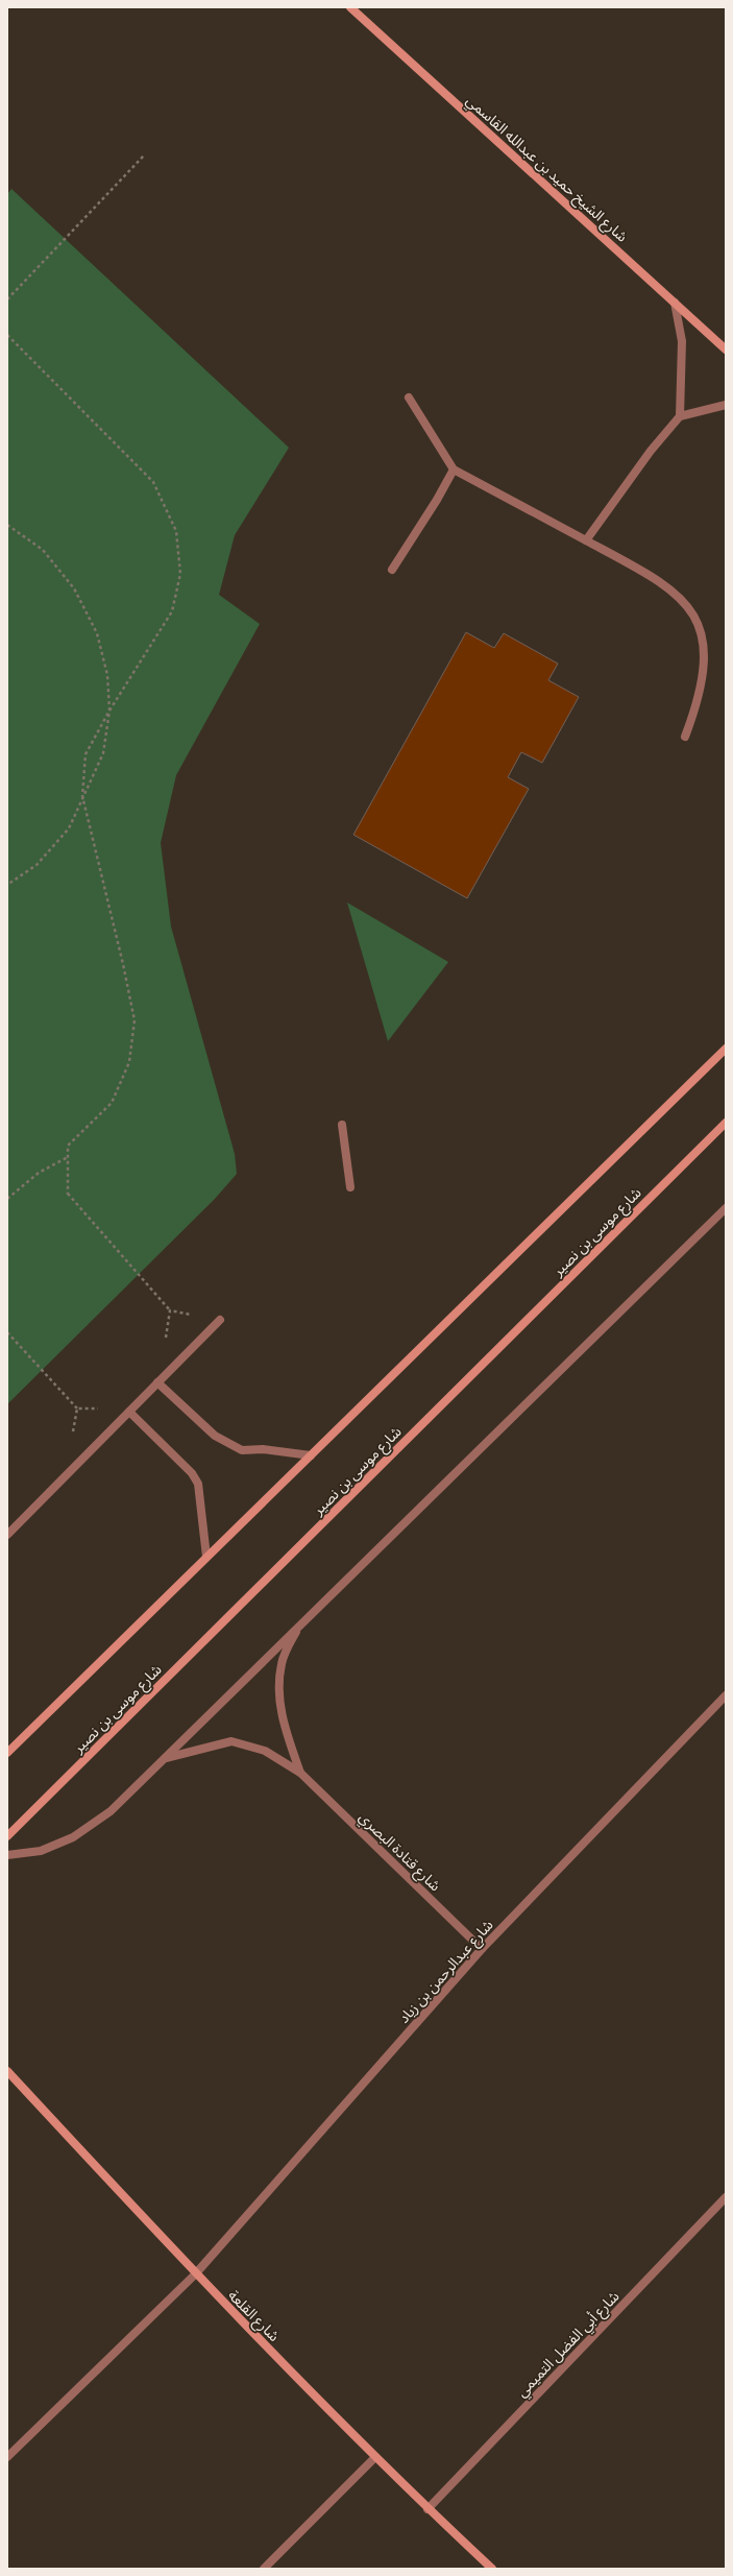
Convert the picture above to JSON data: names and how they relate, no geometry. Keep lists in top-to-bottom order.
{
  "streets": {
    "street": [
      "شارع الشيخ حميد بن عبدالله القاسمي",
      "شارع موسى بن نصير",
      "شارع قتادة البصري",
      "شارع عبدالرحمن بن زياد",
      "شارع القلعة",
      "شارع أبي الفضل التميمي"
    ]
  },
  "crossings": [
    ["شارع قتادة البصري", "شارع عبدالرحمن بن زياد"],
    ["شارع عبدالرحمن بن زياد", "شارع القلعة"],
    ["شارع القلعة", "شارع أبي الفضل التميمي"]
  ]
}
